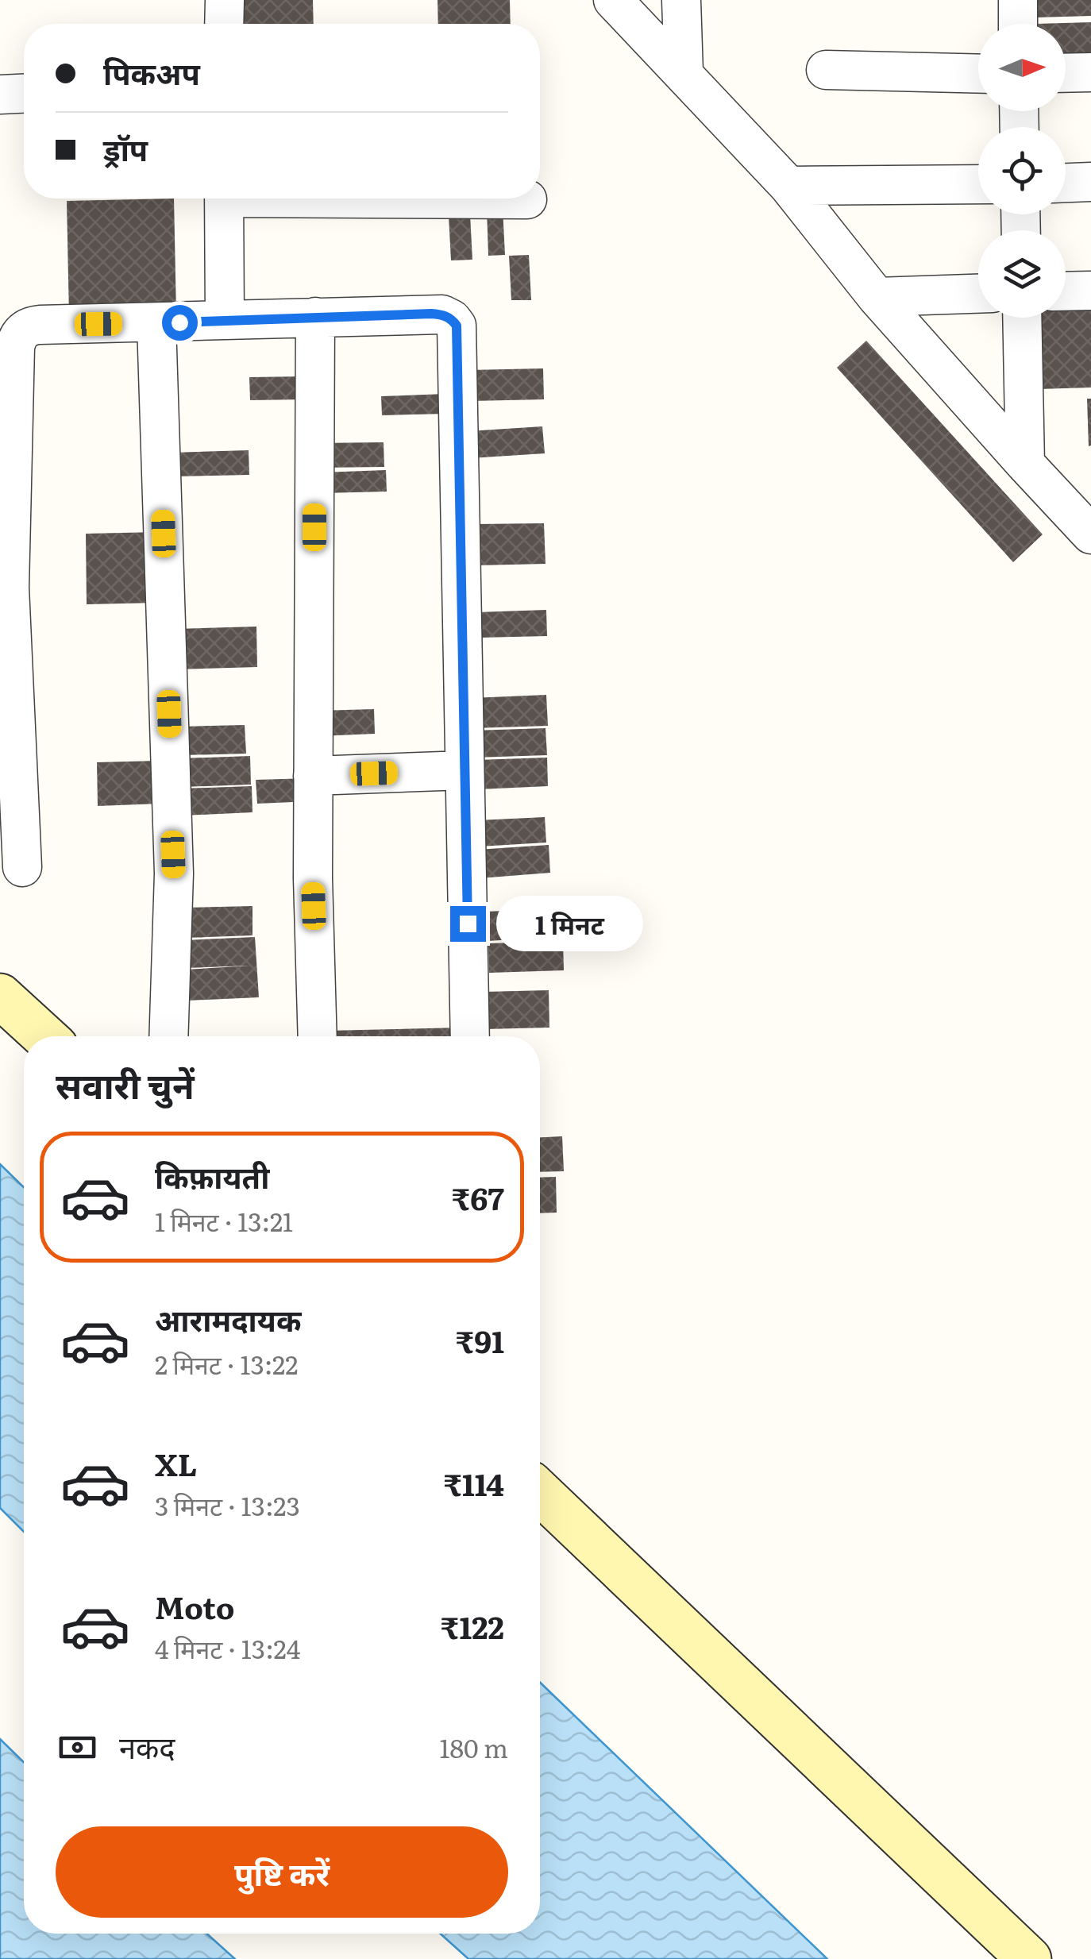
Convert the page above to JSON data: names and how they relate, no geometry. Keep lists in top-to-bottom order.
{
  "north": "right",
  "page": {
    "banner": ["पिकअप", "ड्रॉप"],
    "bubble": "1 मिनट",
    "heading": "सवारी चुनें",
    "list": [
      {
        "name": "किफ़ायती",
        "note": "1 मिनट · 13:21",
        "value": "₹67"
      },
      {
        "name": "आरामदायक",
        "note": "2 मिनट · 13:22",
        "value": "₹91"
      },
      {
        "name": "XL",
        "note": "3 मिनट · 13:23",
        "value": "₹114"
      },
      {
        "name": "Moto",
        "note": "4 मिनट · 13:24",
        "value": "₹122"
      }
    ],
    "pay": ["नकद", "180 m"],
    "buttons": "पुष्टि करें"
  }
}
